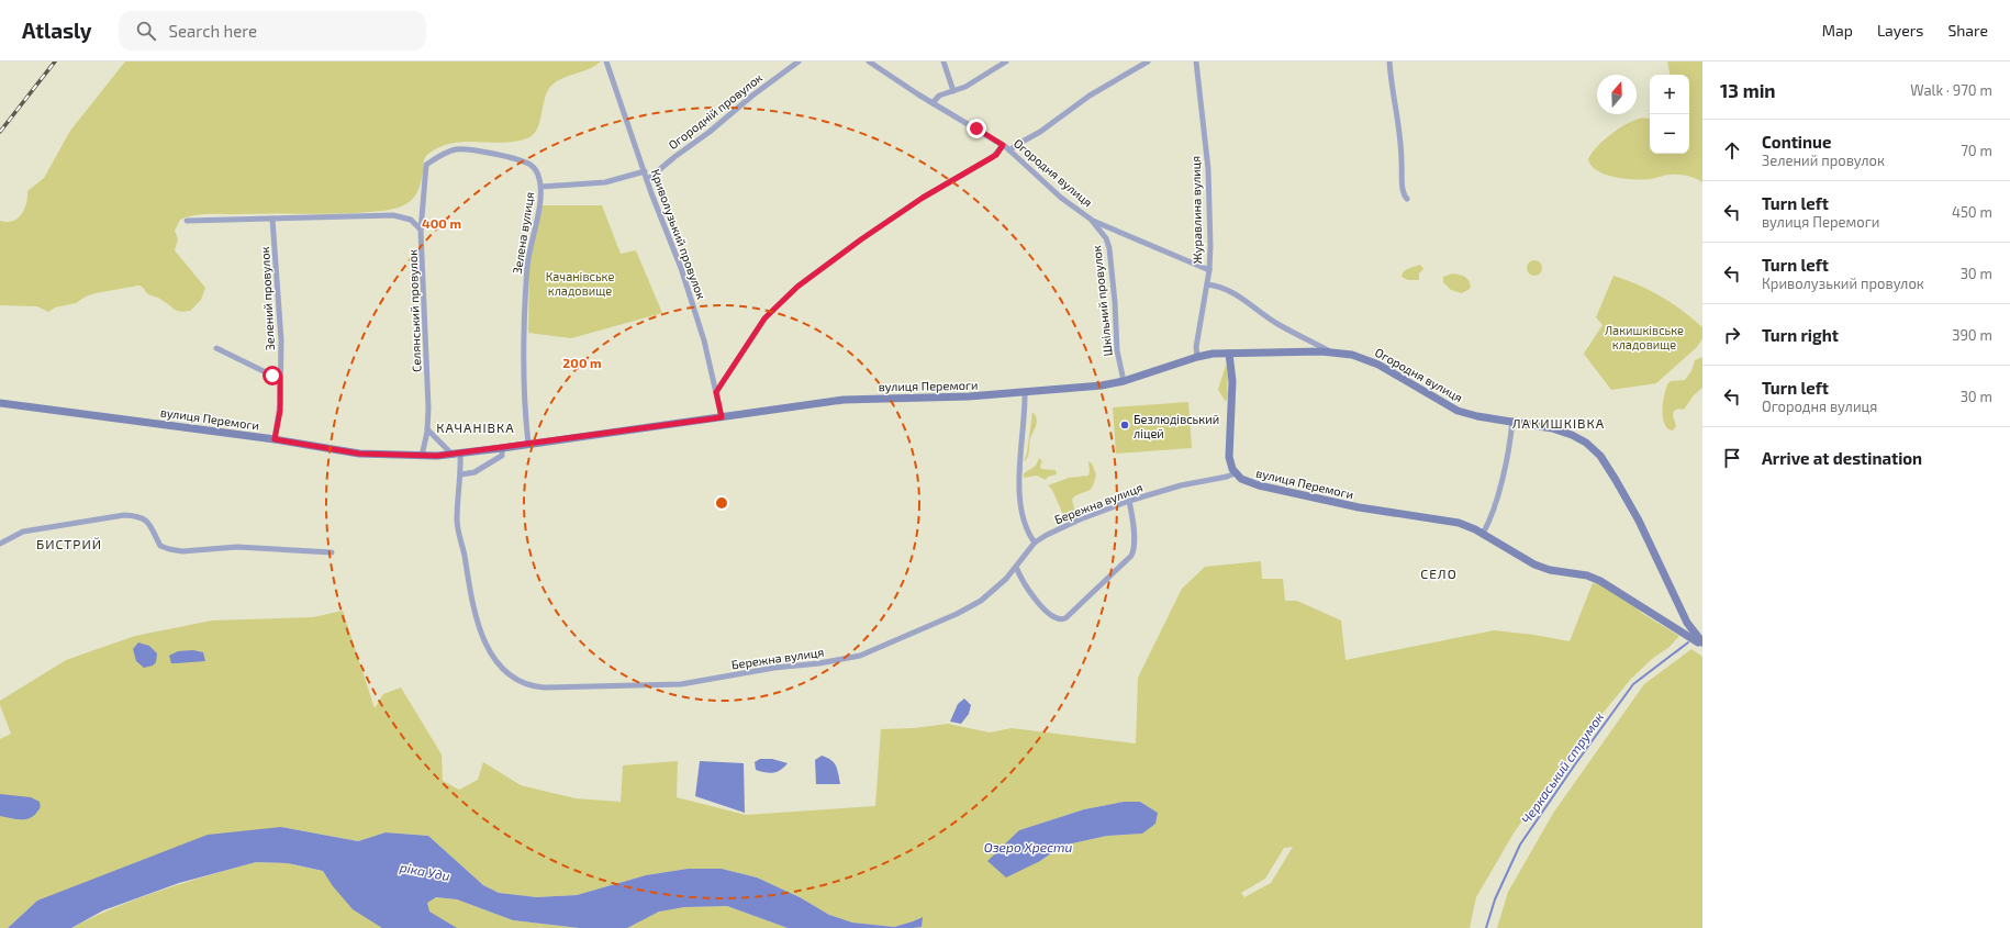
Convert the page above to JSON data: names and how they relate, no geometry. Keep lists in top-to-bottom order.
{
  "streets": {
    "street": [
      "Огородній провулок",
      "Огородня вулиця",
      "Журавлина вулиця",
      "Зелена вулиця",
      "Криволузький провулок",
      "Зелений провулок",
      "Шкільний провулок",
      "Селянський провулок",
      "вулиця Перемоги",
      "Бережна вулиця"
    ]
  },
  "crossings": [
    ["Огородній провулок", "Криволузький провулок"],
    ["Огородня вулиця", "Журавлина вулиця"],
    ["Огородня вулиця", "Шкільний провулок"],
    ["Огородня вулиця", "вулиця Перемоги"],
    ["Журавлина вулиця", "вулиця Перемоги"],
    ["Зелена вулиця", "Селянський провулок"],
    ["Зелена вулиця", "вулиця Перемоги"],
    ["Криволузький провулок", "вулиця Перемоги"],
    ["Зелений провулок", "вулиця Перемоги"],
    ["Шкільний провулок", "вулиця Перемоги"],
    ["Селянський провулок", "вулиця Перемоги"],
    ["вулиця Перемоги", "Бережна вулиця"]
  ],
  "districts": [
    "ЛАКИШКІВКА",
    "КАЧАНІВКА",
    "БИСТРИЙ",
    "СЕЛО"
  ],
  "water": ["Черкаський струмок", "Озеро Хрести", "ріка Уди"],
  "parks": ["Качанівське кладовище", "Лакишківське кладовище"],
  "places": ["Безлюдівський ліцей"],
  "north": "top",
  "page": {
    "header": "Atlasly",
    "search": "Search here",
    "nav": ["Map", "Layers", "Share"],
    "heading": ["13 min", "Walk · 970 m"],
    "map_buttons": ["+", "−"],
    "list": [
      ["Continue", "Зелений провулок", "70 m"],
      ["Turn left", "вулиця Перемоги", "450 m"],
      ["Turn left", "Криволузький провулок", "30 m"],
      ["Turn right", "390 m"],
      ["Turn left", "Огородня вулиця", "30 m"],
      "Arrive at destination"
    ]
  },
  "rings": ["400 m", "200 m"]
}
